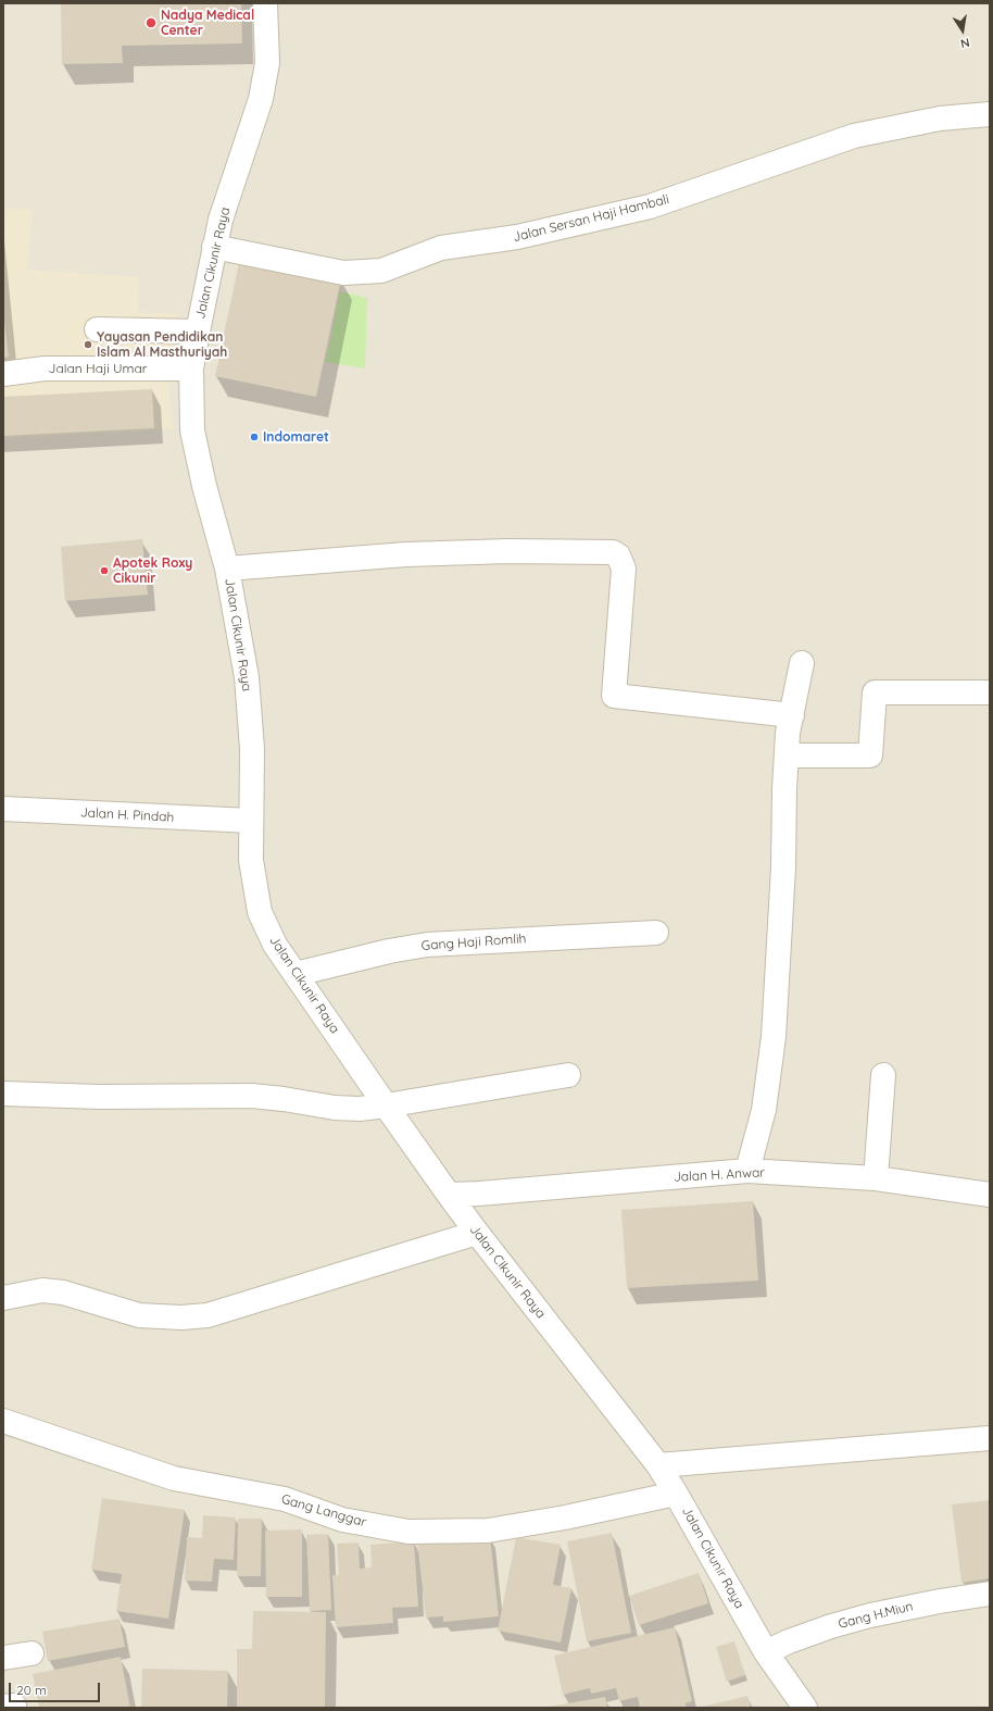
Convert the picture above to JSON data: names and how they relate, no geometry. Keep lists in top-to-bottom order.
{
  "streets": {
    "street": [
      "Jalan Sersan Haji Hambali",
      "Jalan Cikunir Raya",
      "Jalan Haji Umar",
      "Jalan H. Pindah",
      "Gang Haji Romlih",
      "Jalan H. Anwar",
      "Gang Langgar",
      "Gang H.Miun"
    ]
  },
  "crossings": [
    ["Jalan Sersan Haji Hambali", "Jalan Cikunir Raya"],
    ["Jalan Cikunir Raya", "Jalan Haji Umar"],
    ["Jalan Cikunir Raya", "Jalan H. Pindah"],
    ["Jalan Cikunir Raya", "Gang Haji Romlih"],
    ["Jalan Cikunir Raya", "Jalan H. Anwar"],
    ["Jalan Cikunir Raya", "Gang Langgar"],
    ["Jalan Cikunir Raya", "Gang H.Miun"]
  ],
  "places": [
    "Nadya Medical Center",
    "Yayasan Pendidikan Islam Al Masthuriyah",
    "Indomaret",
    "Apotek Roxy Cikunir"
  ],
  "scale_bar": "20 m",
  "north": "bottom"
}
